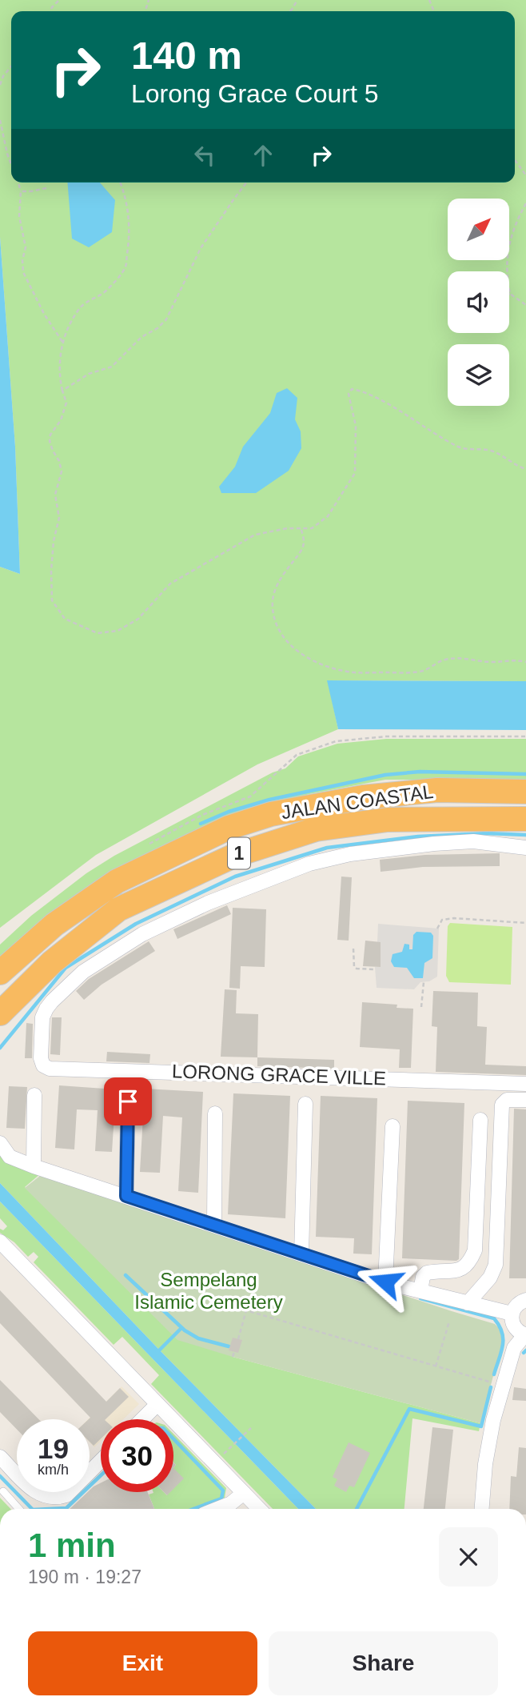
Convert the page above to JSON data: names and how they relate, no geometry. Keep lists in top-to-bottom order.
{
  "streets": {
    "highway": ["JALAN COASTAL", "1"],
    "street": ["LORONG GRACE VILLE"]
  },
  "parks": ["Sempelang Islamic Cemetery"],
  "north": "top right",
  "page": {
    "turn": ["140 m", "Lorong Grace Court 5"],
    "speed": "19 km/h",
    "limit": "30",
    "heading": ["1 min", "190 m · 19:27"],
    "buttons": ["Exit", "Share"]
  }
}
